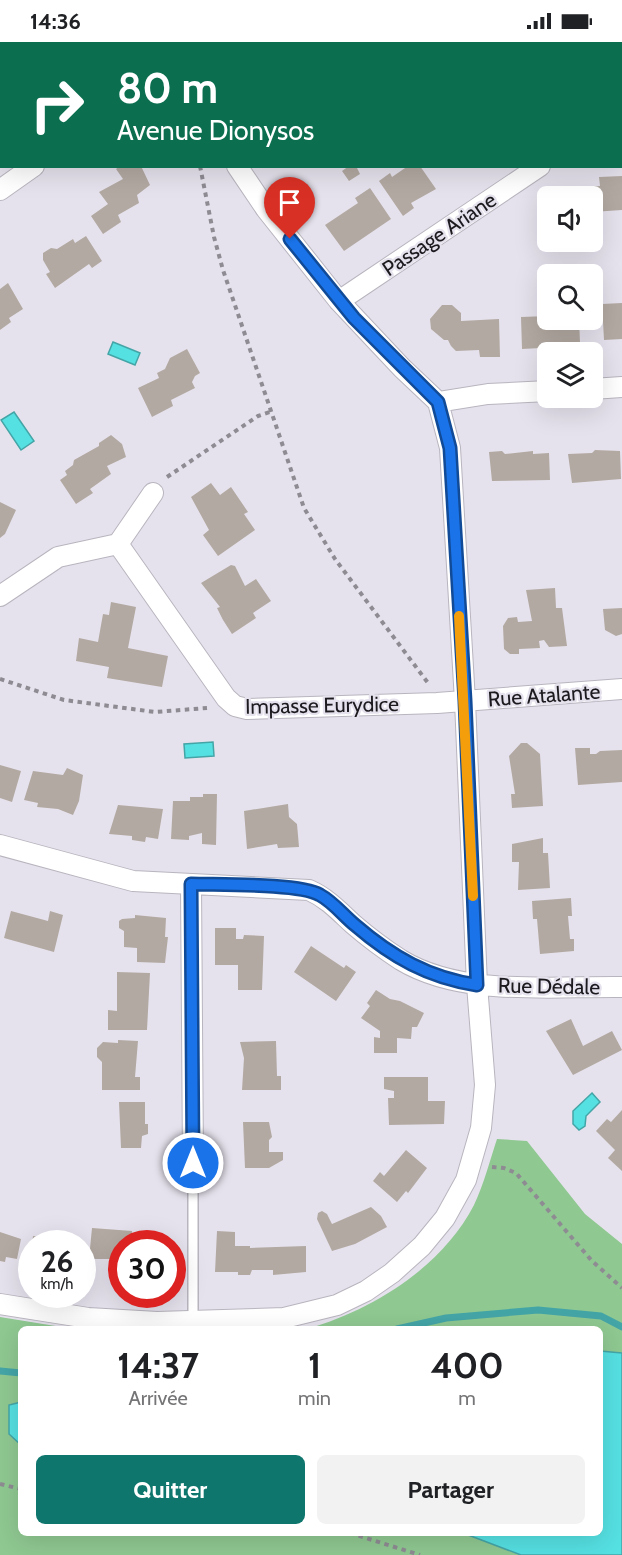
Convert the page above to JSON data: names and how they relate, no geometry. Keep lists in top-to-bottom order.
{
  "streets": {
    "street": [
      "Passage Ariane",
      "Rue Atalante",
      "Impasse Eurydice",
      "Rue Dédale"
    ]
  },
  "crossings": [
    ["Rue Atalante", "Impasse Eurydice"]
  ],
  "page": {
    "status": "14:36",
    "turn": ["80 m", "Avenue Dionysos"],
    "speed": "26 km/h",
    "limit": "30",
    "eta": [
      "14:37",
      "Arrivée",
      "1",
      "min",
      "400",
      "m"
    ],
    "buttons": ["Quitter", "Partager"]
  }
}
